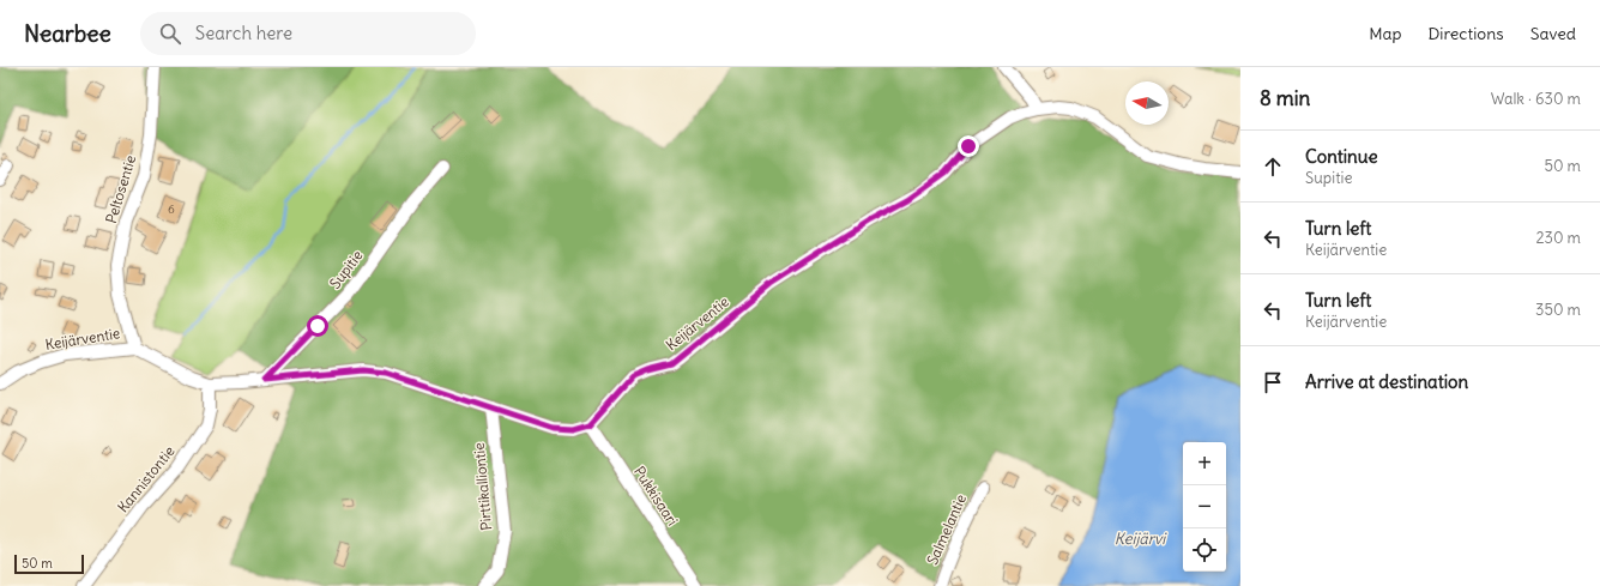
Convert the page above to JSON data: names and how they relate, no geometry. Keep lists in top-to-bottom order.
{
  "streets": {
    "street": [
      "Peltosentie",
      "Supitie",
      "Keijärventie",
      "Kannistontie",
      "Pirttikalliontie",
      "Pukkisaari",
      "Salmelantie"
    ]
  },
  "crossings": [
    ["Peltosentie", "Keijärventie"],
    ["Supitie", "Keijärventie"],
    ["Keijärventie", "Kannistontie"],
    ["Keijärventie", "Pirttikalliontie"],
    ["Keijärventie", "Pukkisaari"]
  ],
  "water": ["Keijärvi"],
  "house_numbers": ["6"],
  "scale_bar": "50 m",
  "north": "left",
  "page": {
    "header": "Nearbee",
    "search": "Search here",
    "nav": ["Map", "Directions", "Saved"],
    "heading": ["8 min", "Walk · 630 m"],
    "list": [
      ["Continue", "Supitie", "50 m"],
      ["Turn left", "Keijärventie", "230 m"],
      ["Turn left", "Keijärventie", "350 m"],
      "Arrive at destination"
    ],
    "map_buttons": ["+", "−"],
    "scale": "50 m"
  }
}
